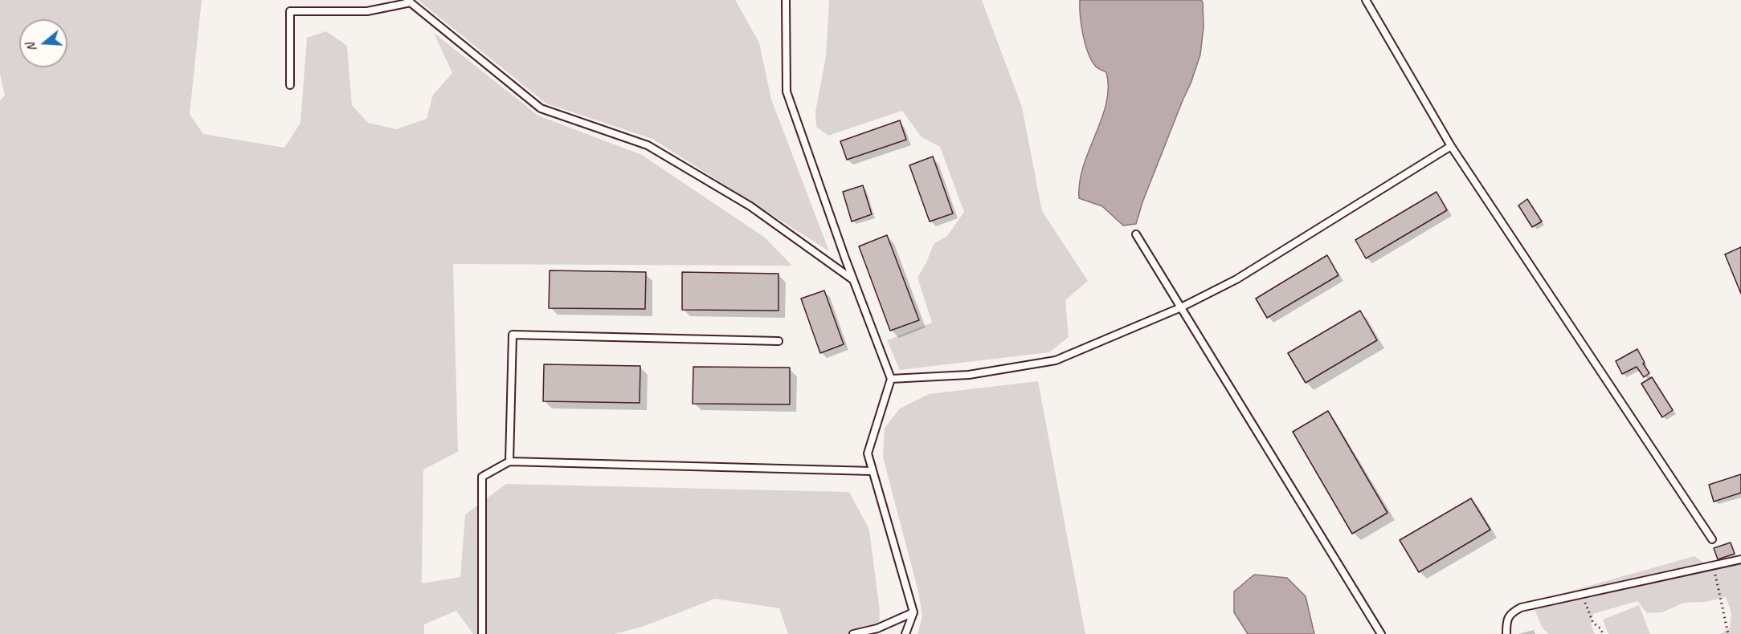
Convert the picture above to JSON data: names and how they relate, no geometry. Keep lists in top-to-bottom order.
{
  "north": "left"
}
